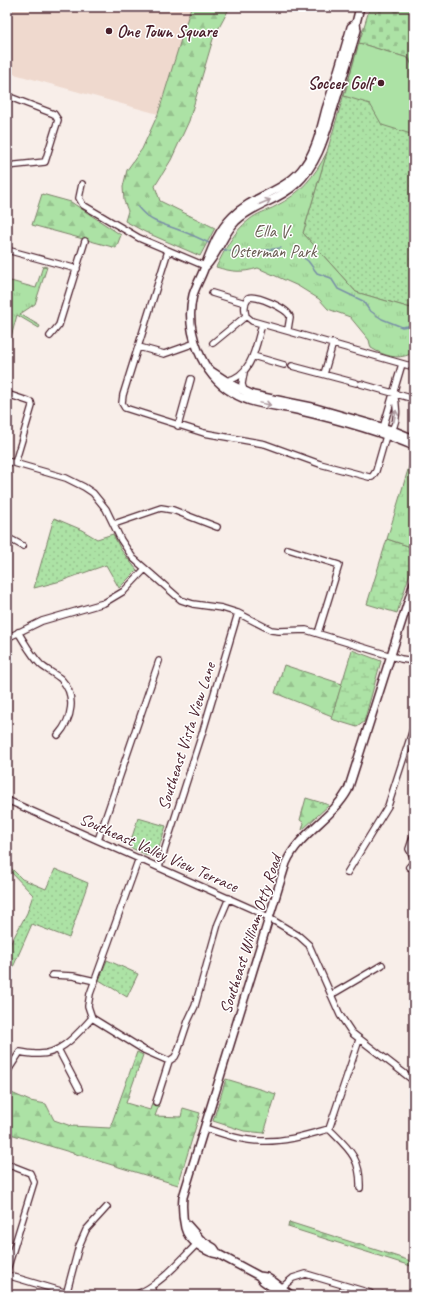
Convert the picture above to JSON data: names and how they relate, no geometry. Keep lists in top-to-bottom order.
{
  "streets": {
    "street": ["Southeast Vista View Lane", "Southeast Valley View Terrace", "Southeast William Otty Road"]
  },
  "crossings": [
    ["Southeast Vista View Lane", "Southeast Valley View Terrace"],
    ["Southeast Valley View Terrace", "Southeast William Otty Road"]
  ],
  "parks": ["Ella V. Osterman Park"],
  "places": ["One Town Square", "Soccer Golf"]
}
